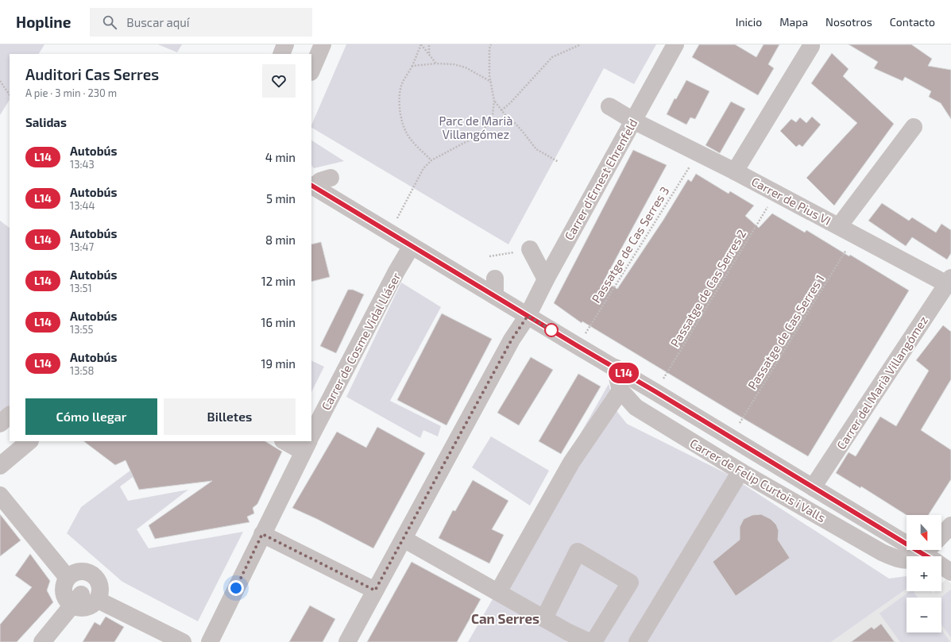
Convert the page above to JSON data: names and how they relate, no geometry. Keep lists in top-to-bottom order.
{
  "streets": {
    "street": [
      "Carrer d'Ernest Ehrenfeld",
      "Carrer de Pius VI",
      "Carrer de Cosme Vidal Lláser",
      "Carrer del Marià Villangómez",
      "Carrer de Felip Curtois i Valls"
    ],
    "path": ["Passatge de Cas Serres 3", "Passatge de Cas Serres 2", "Passatge de Cas Serres 1"]
  },
  "crossings": [
    ["Carrer d'Ernest Ehrenfeld", "Carrer de Pius VI"],
    ["Carrer d'Ernest Ehrenfeld", "Carrer de Felip Curtois i Valls"],
    ["Carrer de Pius VI", "Passatge de Cas Serres 3"],
    ["Carrer de Pius VI", "Passatge de Cas Serres 2"],
    ["Carrer de Pius VI", "Passatge de Cas Serres 1"],
    ["Carrer de Pius VI", "Carrer del Marià Villangómez"],
    ["Passatge de Cas Serres 3", "Carrer de Felip Curtois i Valls"],
    ["Passatge de Cas Serres 2", "Carrer de Felip Curtois i Valls"],
    ["Passatge de Cas Serres 1", "Carrer de Felip Curtois i Valls"],
    ["Carrer de Cosme Vidal Lláser", "Carrer de Felip Curtois i Valls"],
    ["Carrer del Marià Villangómez", "Carrer de Felip Curtois i Valls"]
  ],
  "districts": ["Can Serres"],
  "parks": ["Parc de Marià Villangómez"],
  "lines": ["bus line L14"],
  "north": "bottom",
  "page": {
    "header": "Hopline",
    "search": "Buscar aquí",
    "nav": [
      "Inicio",
      "Mapa",
      "Nosotros",
      "Contacto"
    ],
    "on_map": "L14",
    "heading": [
      ["Auditori Cas Serres", "A pie · 3 min · 230 m"],
      "Salidas"
    ],
    "list": [
      {
        "mark": "L14",
        "name": "Autobús",
        "note": "13:43",
        "value": "4 min"
      },
      {
        "mark": "L14",
        "name": "Autobús",
        "note": "13:44",
        "value": "5 min"
      },
      {
        "mark": "L14",
        "name": "Autobús",
        "note": "13:47",
        "value": "8 min"
      },
      {
        "mark": "L14",
        "name": "Autobús",
        "note": "13:51",
        "value": "12 min"
      },
      {
        "mark": "L14",
        "name": "Autobús",
        "note": "13:55",
        "value": "16 min"
      },
      {
        "mark": "L14",
        "name": "Autobús",
        "note": "13:58",
        "value": "19 min"
      }
    ],
    "buttons": ["Cómo llegar", "Billetes"],
    "map_buttons": ["+", "−"]
  }
}
